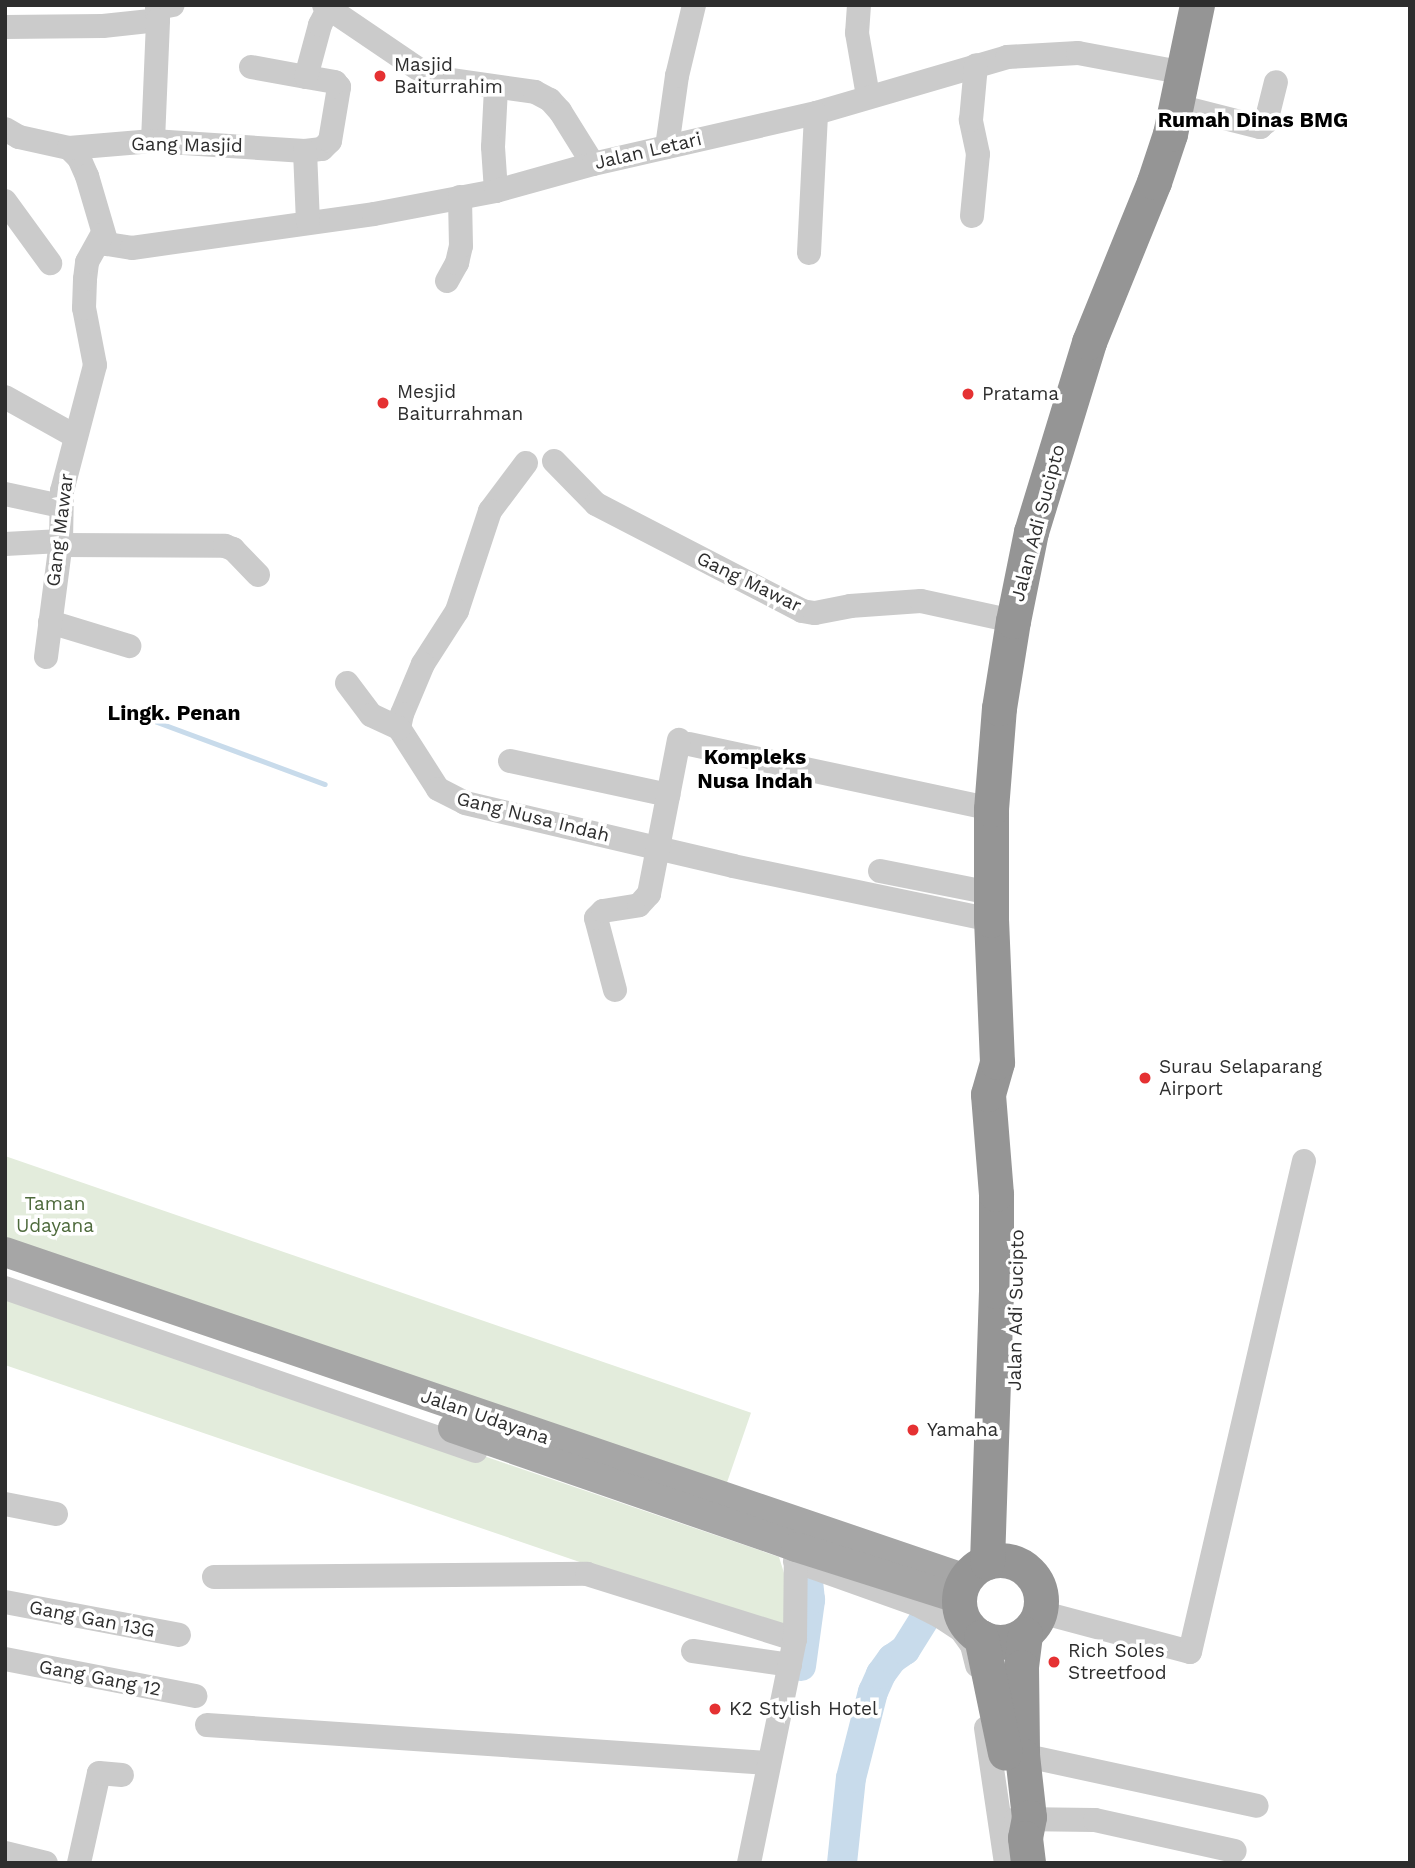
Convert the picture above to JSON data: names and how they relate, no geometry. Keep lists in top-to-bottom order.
{
  "streets": {
    "highway": ["Jalan Adi Sucipto"],
    "main road": ["Jalan Udayana"],
    "street": [
      "Gang Masjid",
      "Jalan Letari",
      "Gang Mawar",
      "Gang Nusa Indah",
      "Gang Gan 13G",
      "Gang Gang 12"
    ]
  },
  "crossings": [
    ["Jalan Letari", "Jalan Adi Sucipto"],
    ["Jalan Letari", "Gang Mawar"],
    ["Jalan Adi Sucipto", "Gang Mawar"],
    ["Jalan Adi Sucipto", "Gang Nusa Indah"],
    ["Jalan Adi Sucipto", "Jalan Udayana"]
  ],
  "districts": ["Rumah Dinas BMG", "Lingk. Penan", "Kompleks Nusa Indah"],
  "parks": ["Taman Udayana"],
  "places": [
    "Masjid Baiturrahim",
    "Pratama",
    "Mesjid Baiturrahman",
    "Surau Selaparang Airport",
    "Yamaha",
    "Rich Soles Streetfood",
    "K2 Stylish Hotel"
  ]
}
